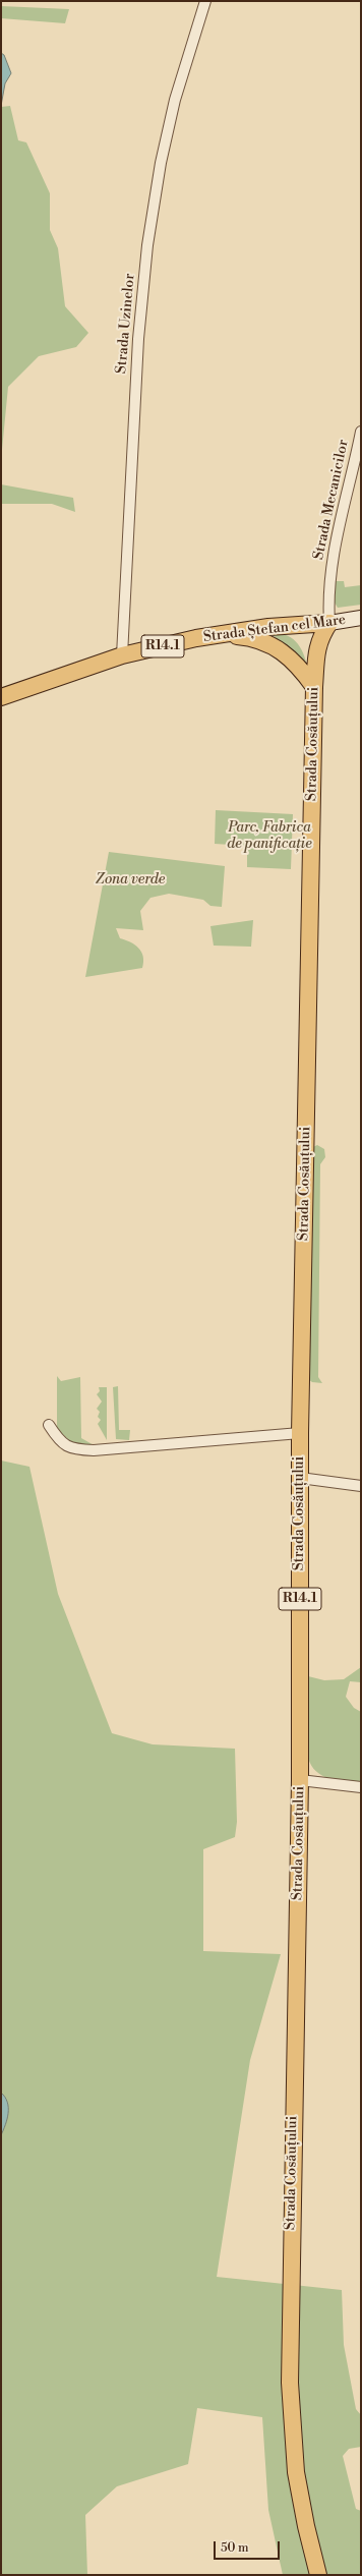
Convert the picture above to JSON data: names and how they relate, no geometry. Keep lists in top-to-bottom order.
{
  "streets": {
    "main road": ["Strada Ștefan cel Mare", "R14.1", "Strada Cosăuțului"],
    "street": ["Strada Uzinelor", "Strada Mecanicilor"]
  },
  "crossings": [
    ["Strada Uzinelor", "Strada Ștefan cel Mare"],
    ["Strada Mecanicilor", "Strada Ștefan cel Mare"],
    ["Strada Mecanicilor", "Strada Cosăuțului"],
    ["Strada Ștefan cel Mare", "R14.1"],
    ["Strada Ștefan cel Mare", "Strada Cosăuțului"],
    ["R14.1", "Strada Cosăuțului"]
  ],
  "parks": ["Parc, Fabrica de panificație", "Zona verde"],
  "scale_bar": "50 m"
}
